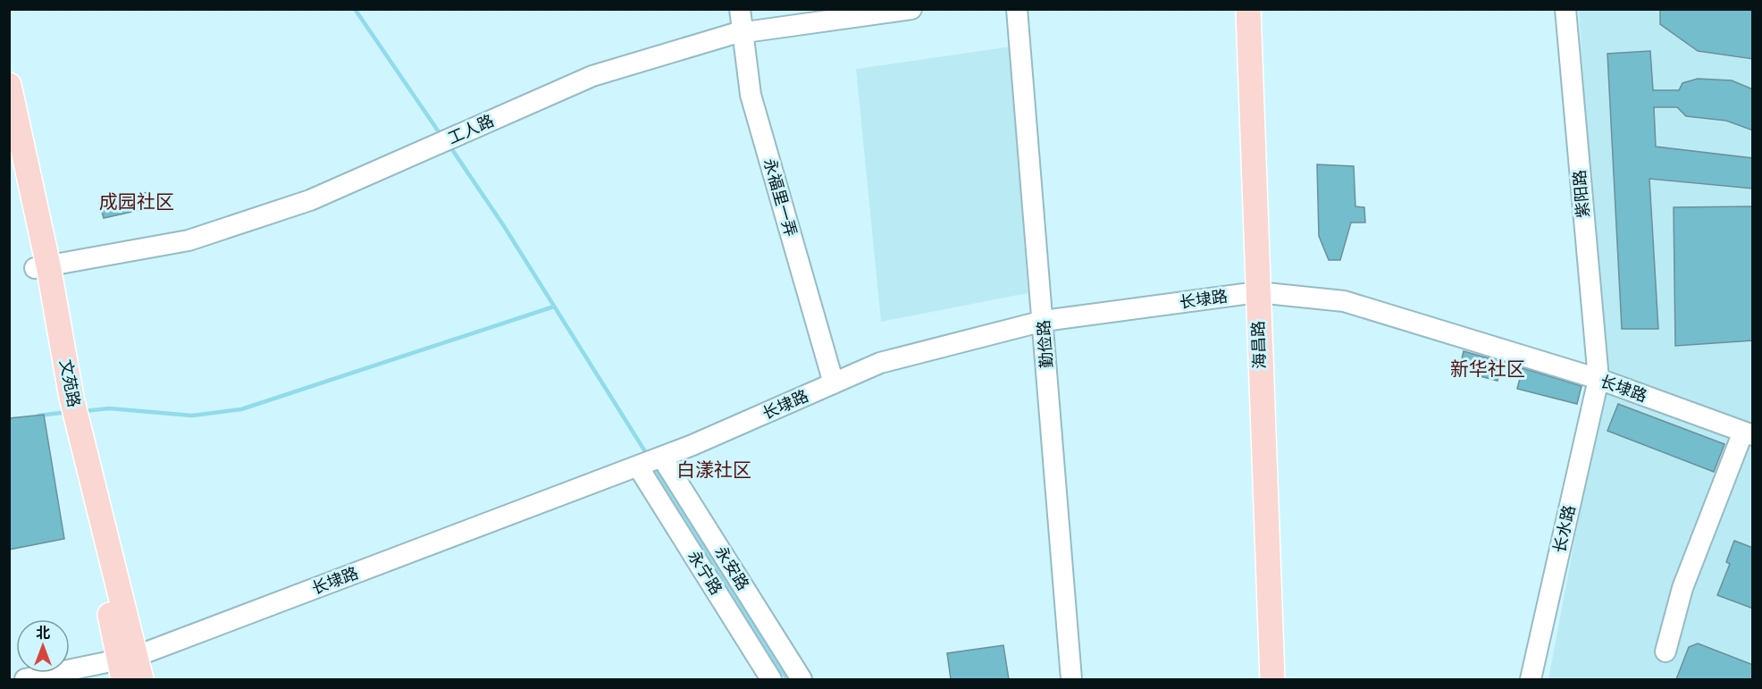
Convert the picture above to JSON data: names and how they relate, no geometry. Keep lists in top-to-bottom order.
{
  "streets": {
    "main road": ["海昌路", "文苑路"],
    "street": [
      "工人路",
      "紫阳路",
      "永福里一弄",
      "长埭路",
      "勤俭路",
      "长水路",
      "永安路",
      "永宁路"
    ]
  },
  "crossings": [
    ["工人路", "永福里一弄"],
    ["工人路", "文苑路"],
    ["紫阳路", "长埭路"],
    ["紫阳路", "长水路"],
    ["永福里一弄", "长埭路"],
    ["长埭路", "勤俭路"],
    ["长埭路", "海昌路"],
    ["长埭路", "文苑路"],
    ["长埭路", "长水路"],
    ["长埭路", "永安路"],
    ["长埭路", "永宁路"],
    ["永安路", "永宁路"]
  ],
  "districts": ["成园社区", "新华社区", "白漾社区"],
  "north": "top"
}
